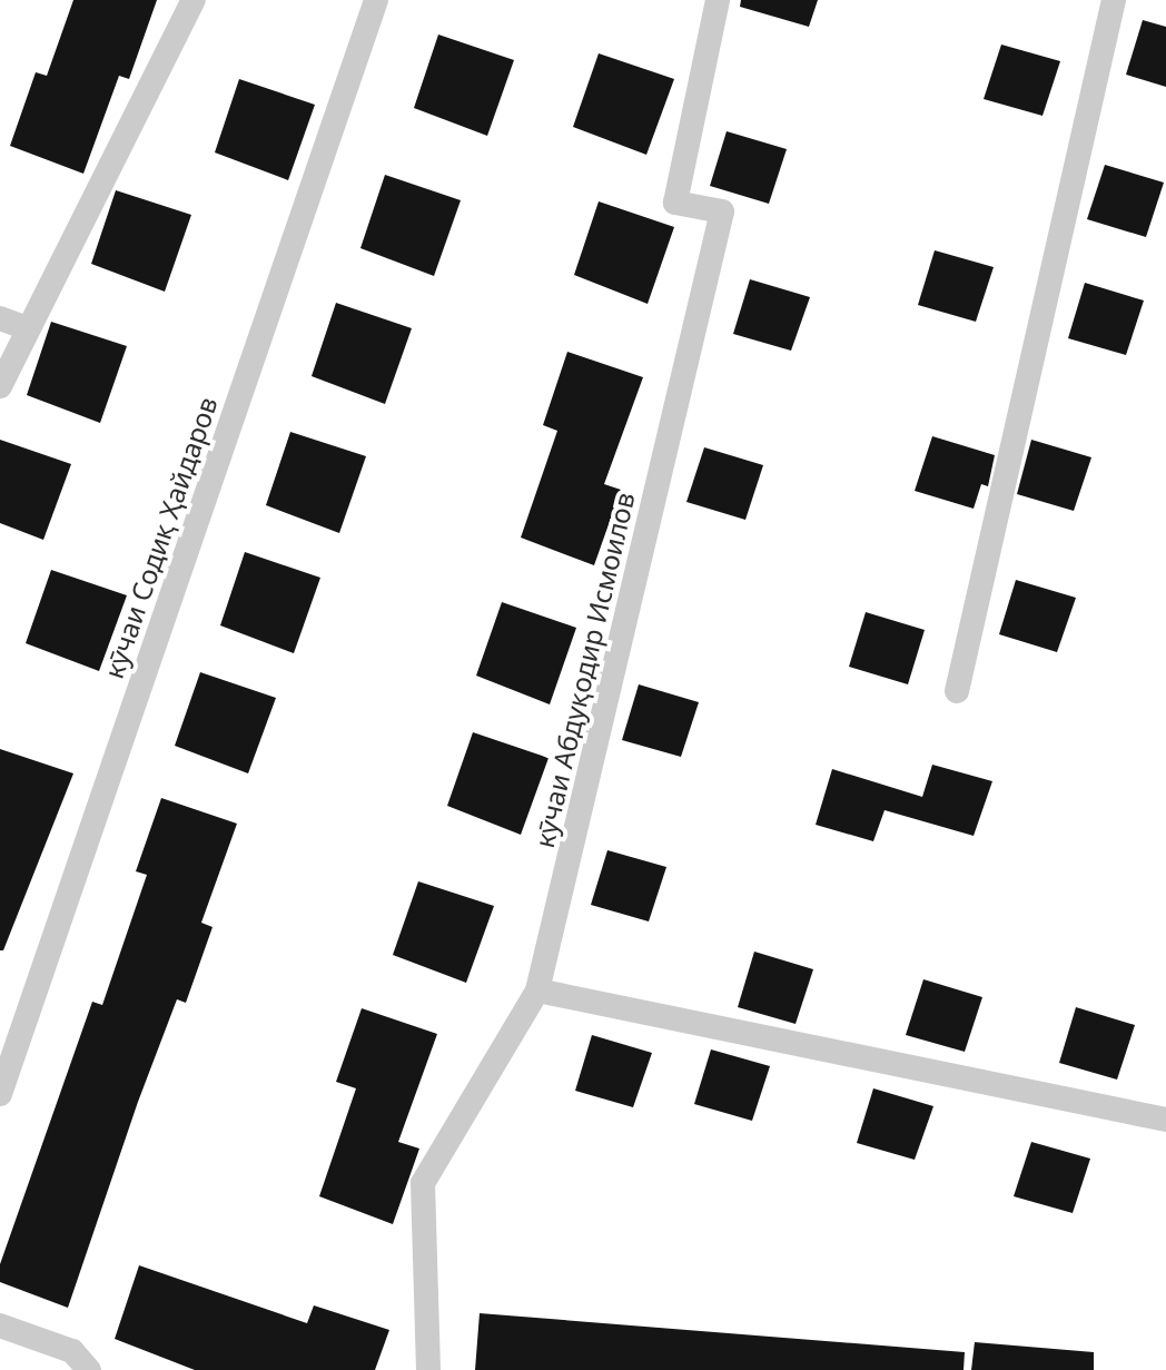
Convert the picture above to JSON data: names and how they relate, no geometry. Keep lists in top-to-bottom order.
{
  "streets": {
    "street": ["кӯчаи Содиқ Ҳайдаров", "кӯчаи Абдуқодир Исмоилов"]
  }
}
